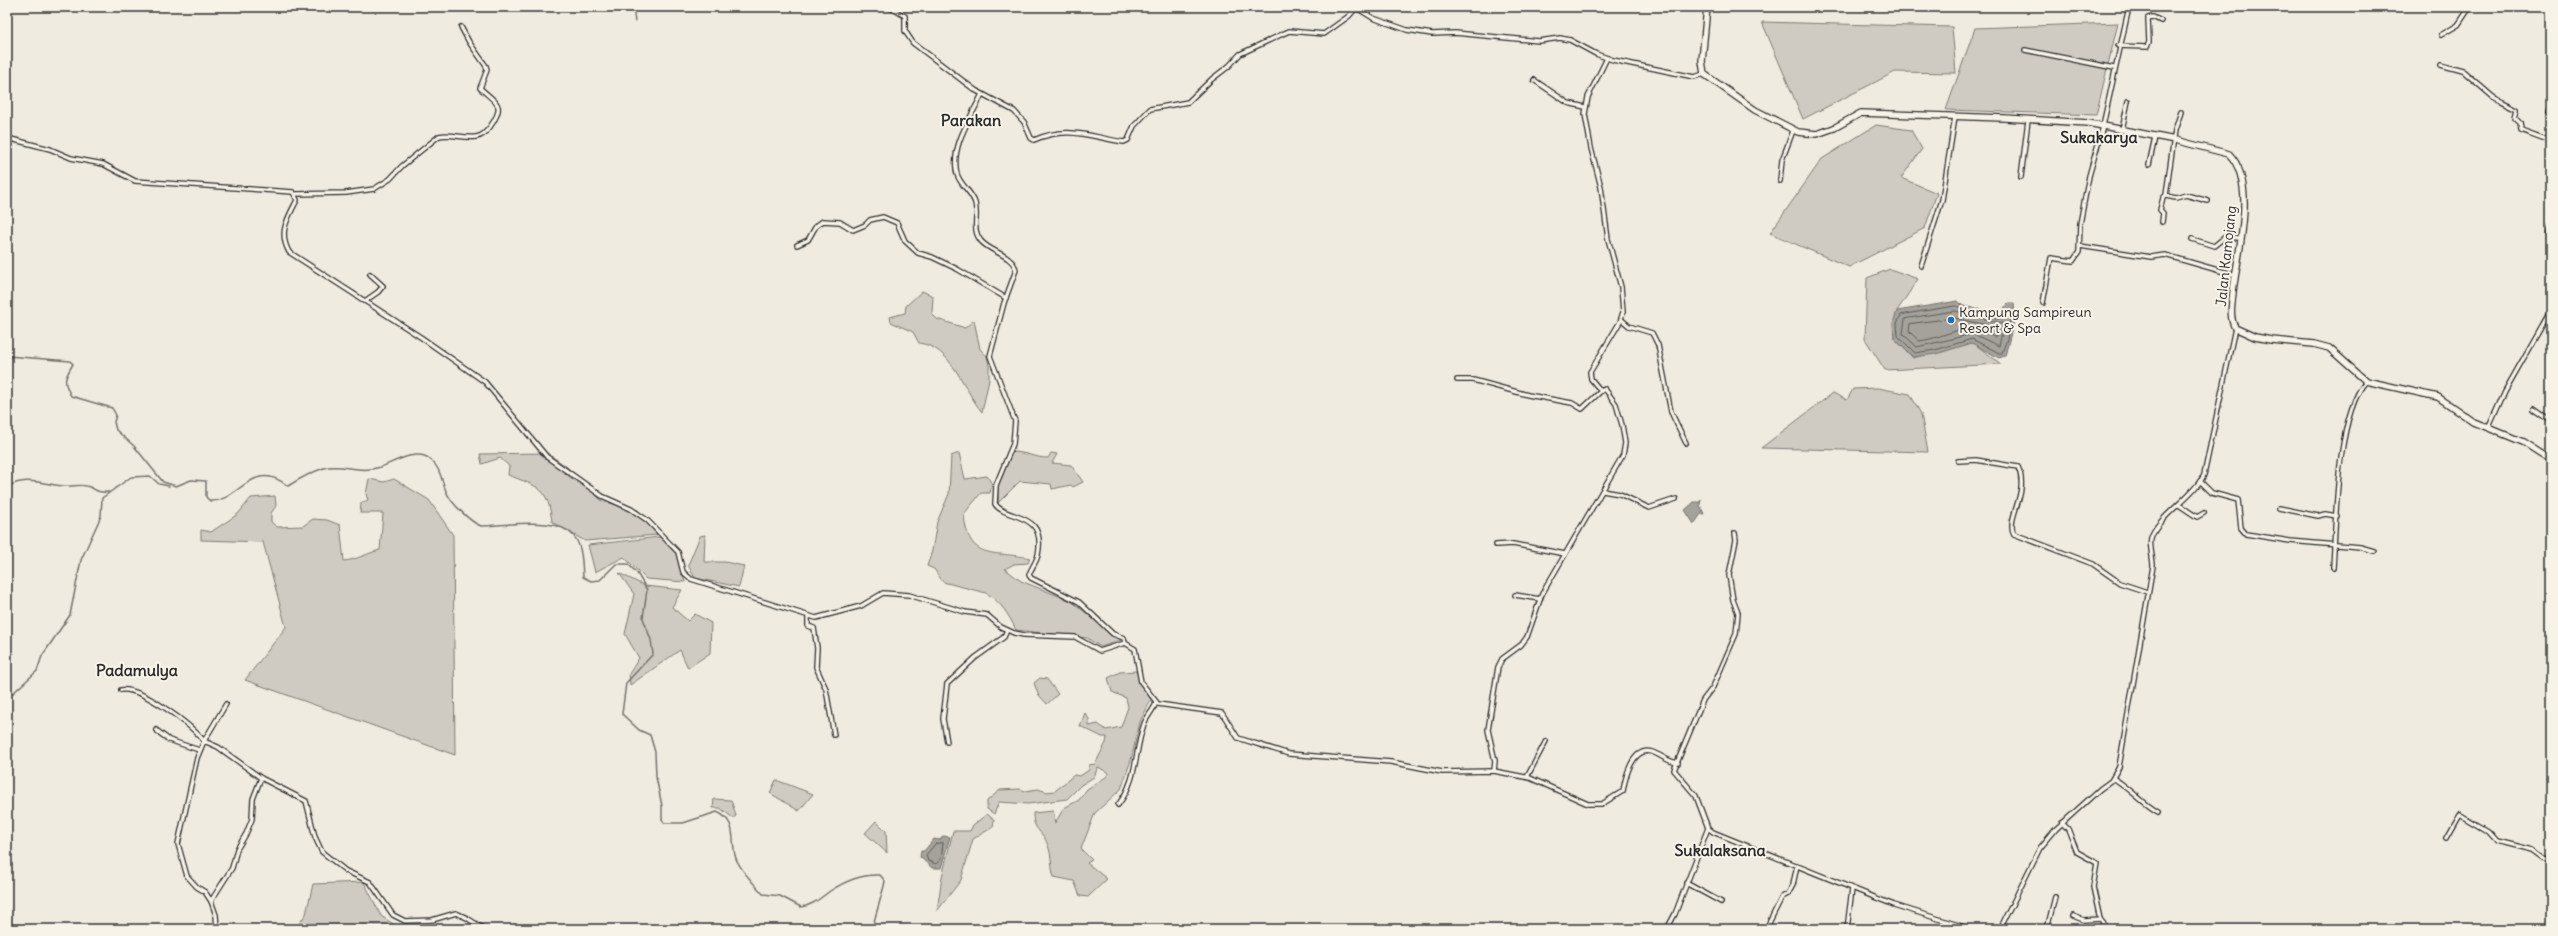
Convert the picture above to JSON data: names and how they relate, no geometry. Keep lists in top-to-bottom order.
{
  "streets": {
    "main road": ["Jalan Kamojang"]
  },
  "districts": [
    "Parakan",
    "Sukakarya",
    "Padamulya",
    "Sukalaksana"
  ],
  "places": ["Kampung Sampireun Resort & Spa"]
}
